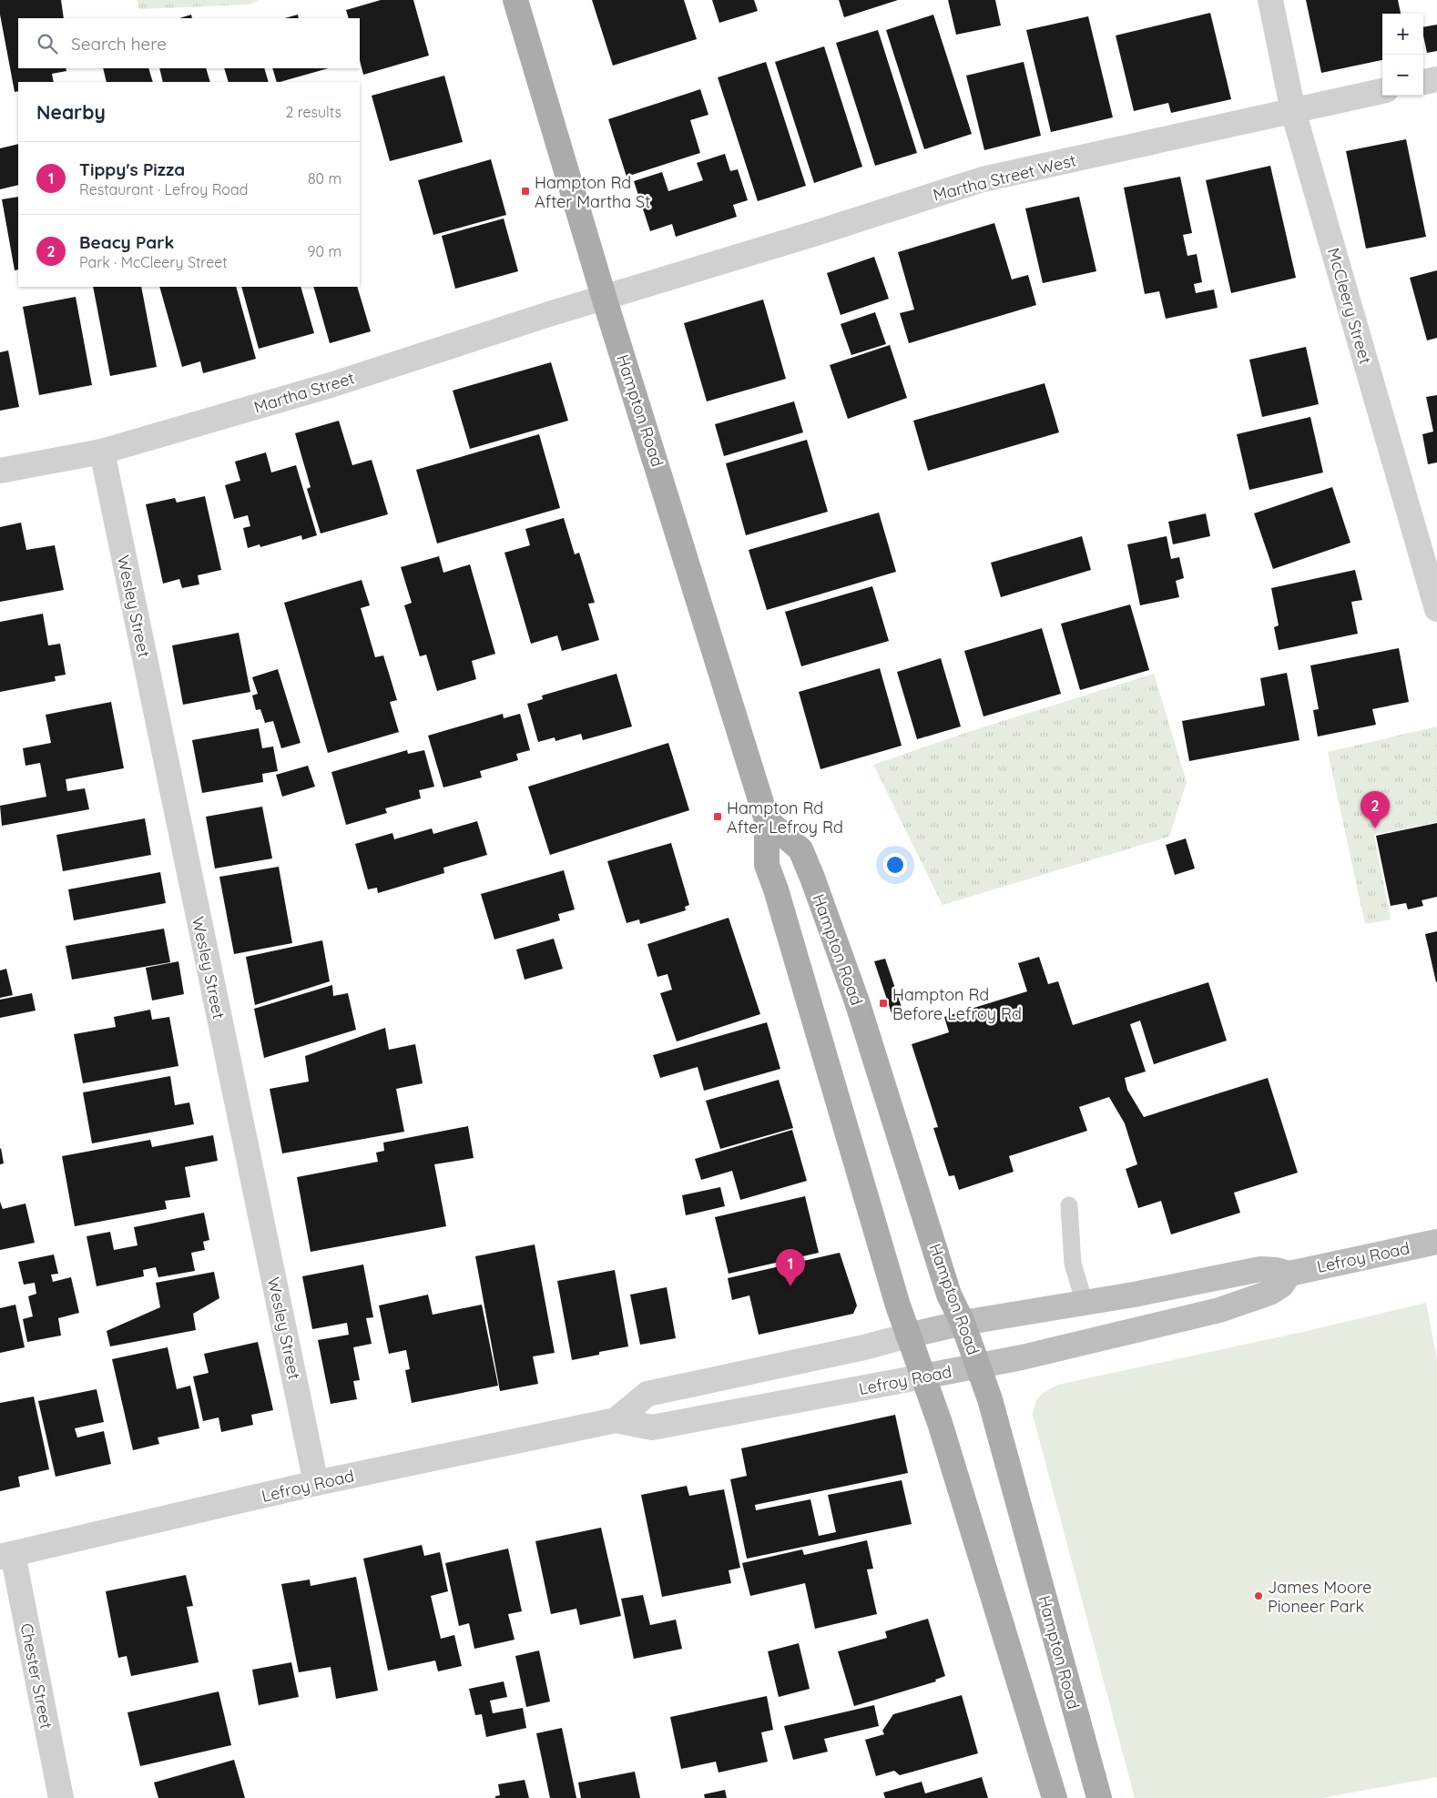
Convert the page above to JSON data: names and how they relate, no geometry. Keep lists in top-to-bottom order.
{
  "streets": {
    "main road": ["Hampton Road"],
    "street": [
      "Martha Street West",
      "McCleery Street",
      "Martha Street",
      "Wesley Street",
      "Lefroy Road",
      "Chester Street"
    ]
  },
  "crossings": [
    ["Martha Street West", "McCleery Street"],
    ["Martha Street West", "Martha Street"],
    ["Martha Street West", "Hampton Road"],
    ["Martha Street", "Hampton Road"],
    ["Martha Street", "Wesley Street"],
    ["Hampton Road", "Lefroy Road"],
    ["Wesley Street", "Lefroy Road"],
    ["Lefroy Road", "Chester Street"]
  ],
  "places": {
    "transit": ["Hampton Rd After Martha St", "Hampton Rd After Lefroy Rd", "Hampton Rd Before Lefroy Rd"],
    "other": ["James Moore Pioneer Park"]
  },
  "page": {
    "map_buttons": ["+", "−"],
    "search": "Search here",
    "heading": ["Nearby", "2 results"],
    "list": [
      {
        "mark": "1",
        "name": "Tippy's Pizza",
        "note": "Restaurant · Lefroy Road",
        "value": "80 m"
      },
      {
        "mark": "2",
        "name": "Beacy Park",
        "note": "Park · McCleery Street",
        "value": "90 m"
      }
    ],
    "pins": ["2", "1"]
  }
}
